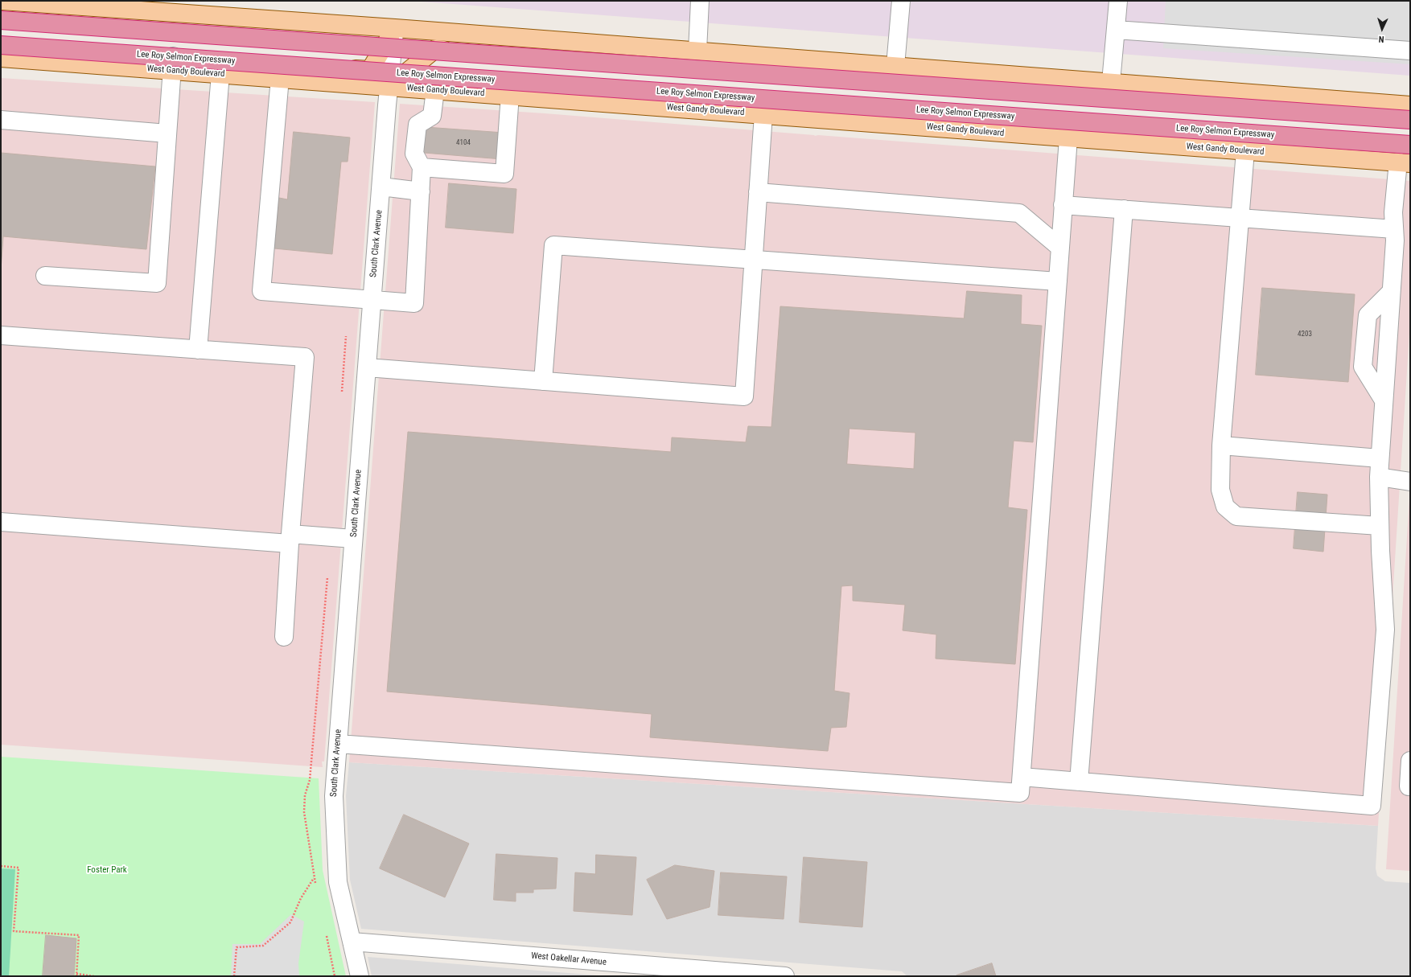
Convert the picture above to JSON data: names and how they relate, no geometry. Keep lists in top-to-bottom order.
{
  "streets": {
    "highway": ["Lee Roy Selmon Expressway"],
    "main road": ["West Gandy Boulevard"],
    "street": ["South Clark Avenue", "West Oakellar Avenue"]
  },
  "crossings": [
    ["West Gandy Boulevard", "South Clark Avenue"],
    ["South Clark Avenue", "West Oakellar Avenue"]
  ],
  "parks": ["Foster Park"],
  "house_numbers": ["4104", "4203"],
  "north": "bottom"
}
